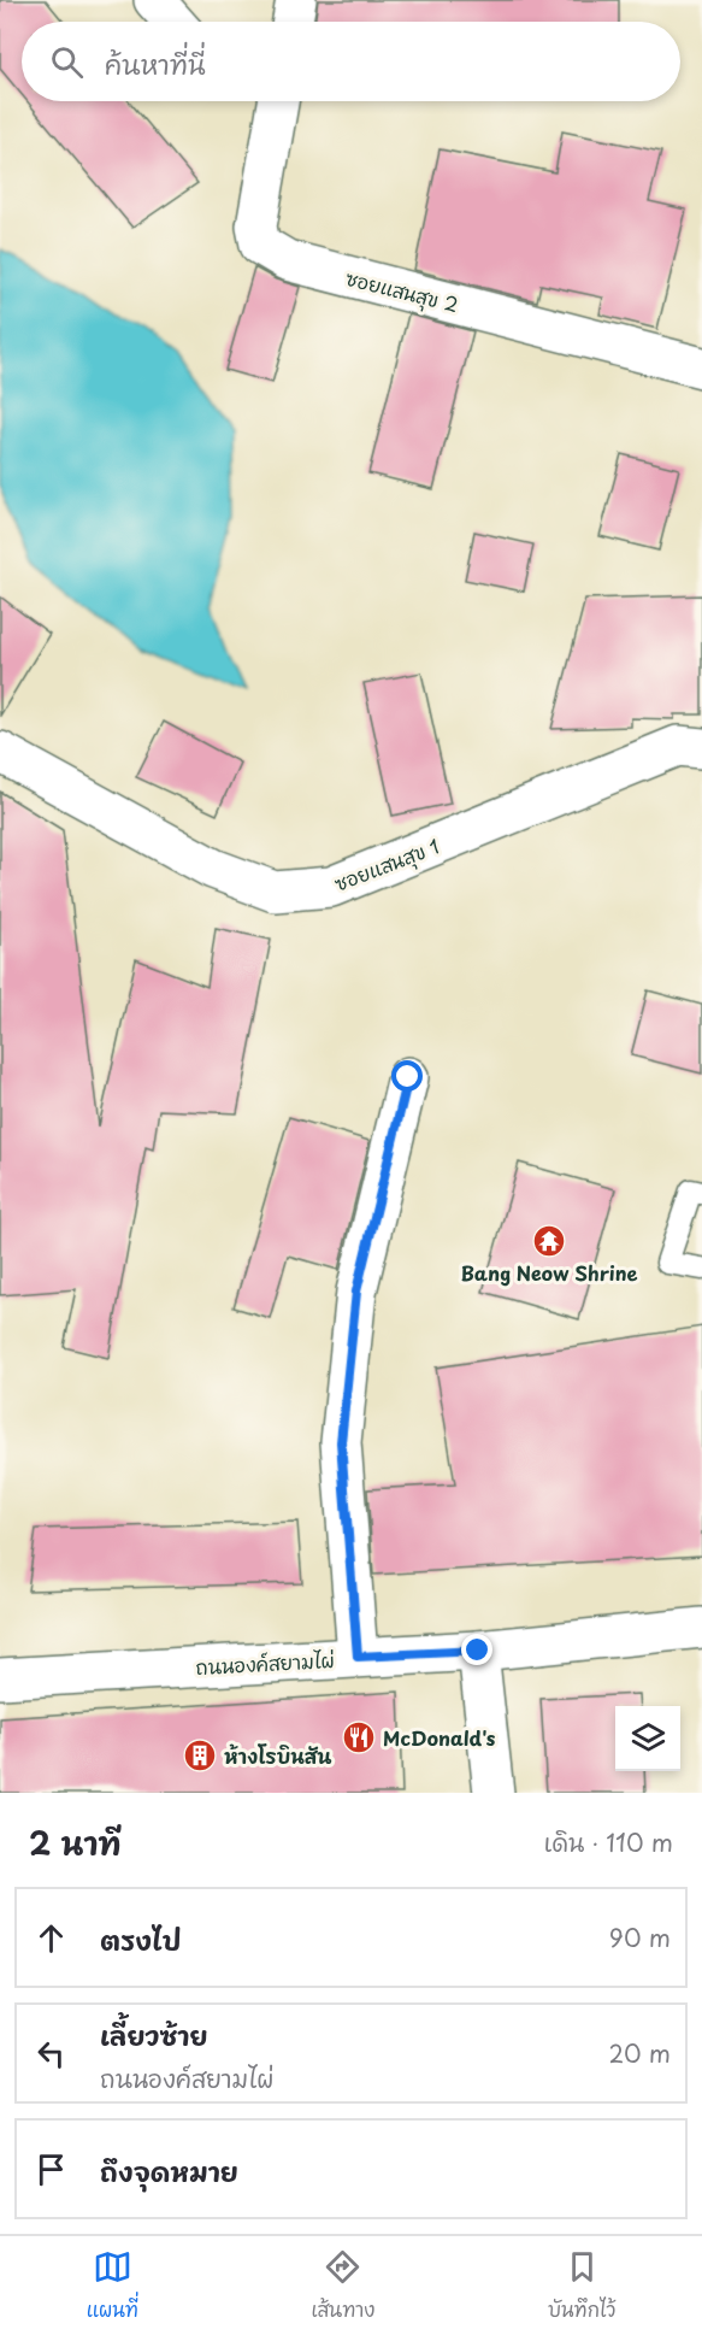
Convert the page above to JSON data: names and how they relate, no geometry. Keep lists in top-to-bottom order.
{
  "streets": {
    "street": ["ซอยแสนสุข 2", "ซอยแสนสุข 1", "ถนนองค์สยามไผ่"]
  },
  "places": {
    "temple": ["Bang Neow Shrine"],
    "restaurant": ["McDonald's"],
    "building": ["ห้างโรบินสัน"]
  },
  "page": {
    "search": "ค้นหาที่นี่",
    "heading": ["2 นาที", "เดิน · 110 m"],
    "list": [
      ["ตรงไป", "90 m"],
      ["เลี้ยวซ้าย", "ถนนองค์สยามไผ่", "20 m"],
      "ถึงจุดหมาย"
    ],
    "nav": ["แผนที่", "เส้นทาง", "บันทึกไว้"]
  }
}
